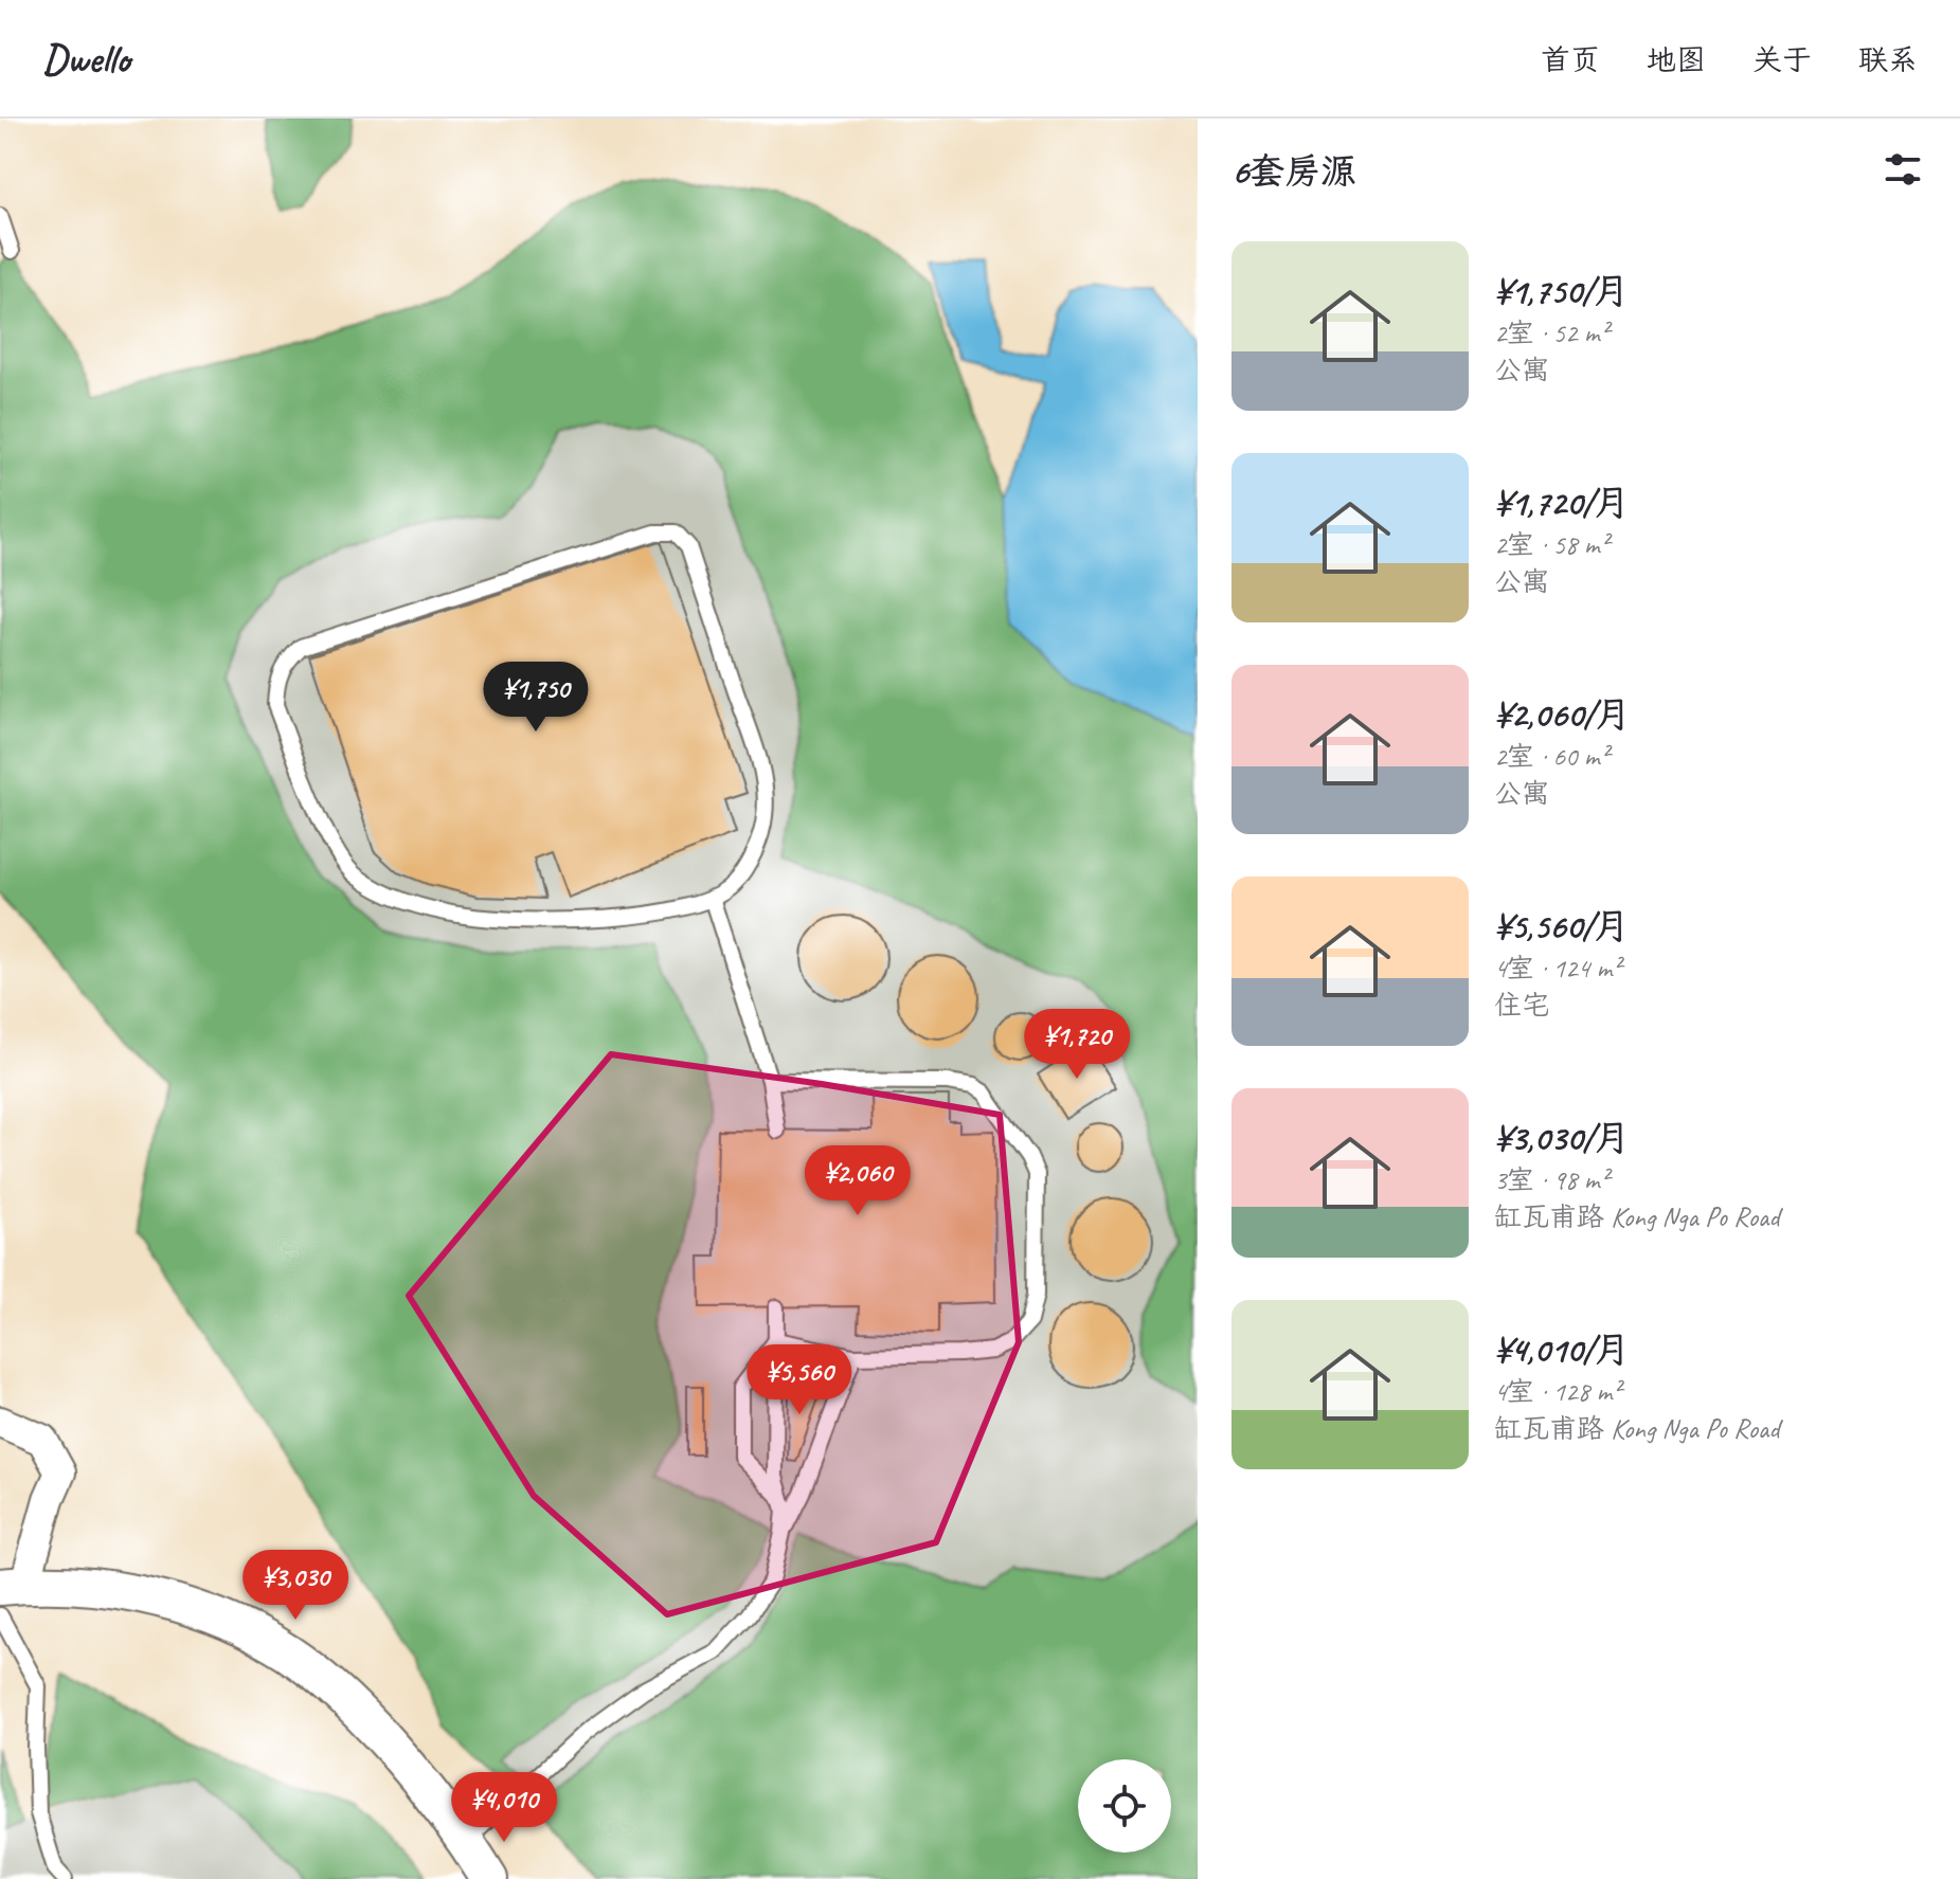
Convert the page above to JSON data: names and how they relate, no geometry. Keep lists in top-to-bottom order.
{
  "page": {
    "header": "Dwello",
    "nav": [
      "首页",
      "地图",
      "关于",
      "联系"
    ],
    "heading": "6套房源",
    "list": [
      {
        "name": "¥1,750/月",
        "note": "2室 · 52 m² · 公寓"
      },
      {
        "name": "¥1,720/月",
        "note": "2室 · 58 m² · 公寓"
      },
      {
        "name": "¥2,060/月",
        "note": "2室 · 60 m² · 公寓"
      },
      {
        "name": "¥5,560/月",
        "note": "4室 · 124 m² · 住宅"
      },
      {
        "name": "¥3,030/月",
        "note": "3室 · 98 m² · 缸瓦甫路 Kong Nga Po Road"
      },
      {
        "name": "¥4,010/月",
        "note": "4室 · 128 m² · 缸瓦甫路 Kong Nga Po Road"
      }
    ],
    "price": [
      "¥1,750",
      "¥1,720",
      "¥2,060",
      "¥5,560",
      "¥3,030",
      "¥4,010"
    ]
  }
}
